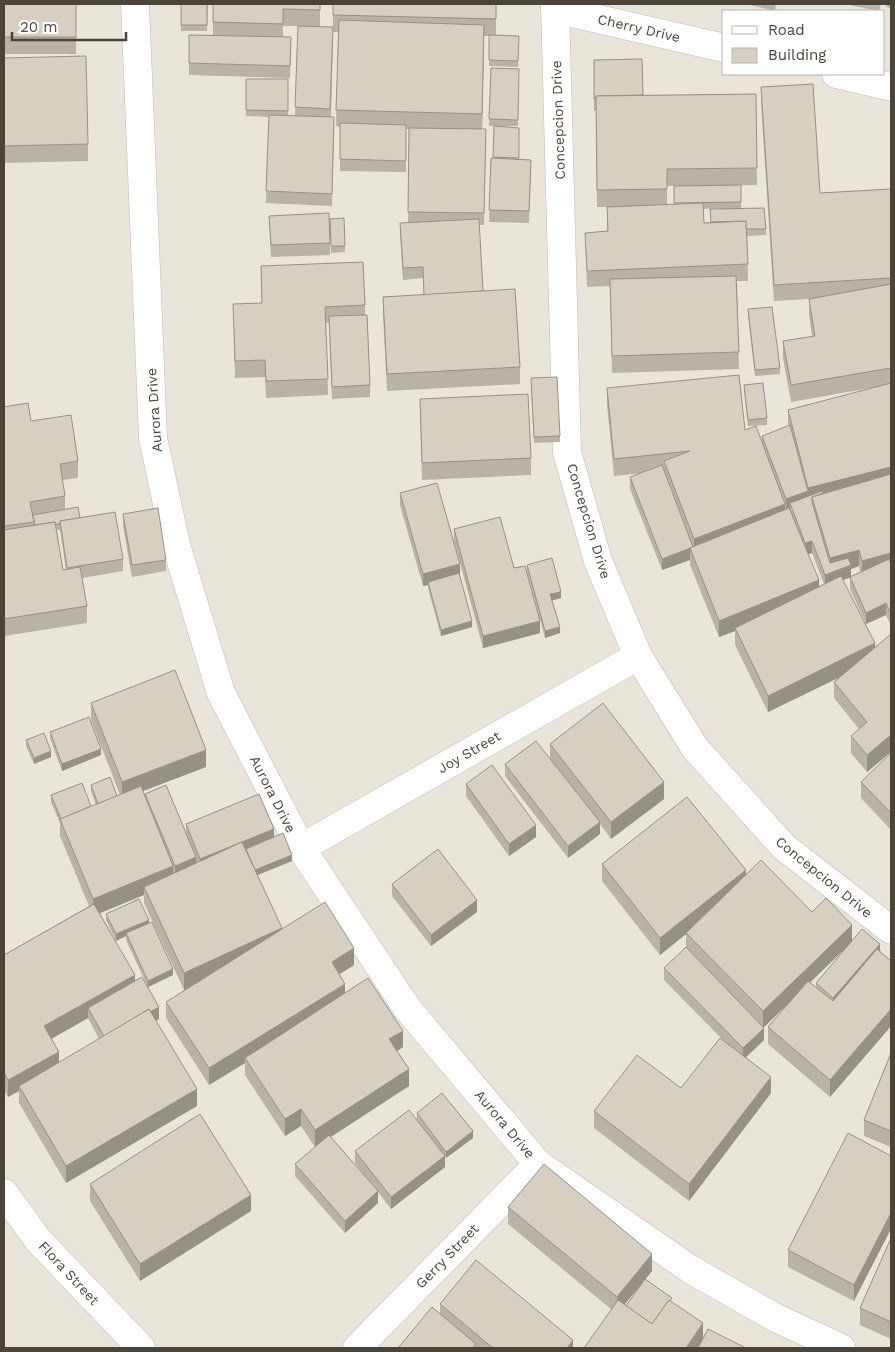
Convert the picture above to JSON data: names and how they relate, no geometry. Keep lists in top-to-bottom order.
{
  "streets": {
    "street": [
      "Cherry Drive",
      "Concepcion Drive",
      "Aurora Drive",
      "Joy Street",
      "Gerry Street",
      "Flora Street"
    ]
  },
  "crossings": [
    ["Cherry Drive", "Concepcion Drive"],
    ["Concepcion Drive", "Joy Street"],
    ["Aurora Drive", "Joy Street"],
    ["Aurora Drive", "Gerry Street"]
  ],
  "legend": ["Road", "Building"],
  "scale_bar": "20 m"
}
